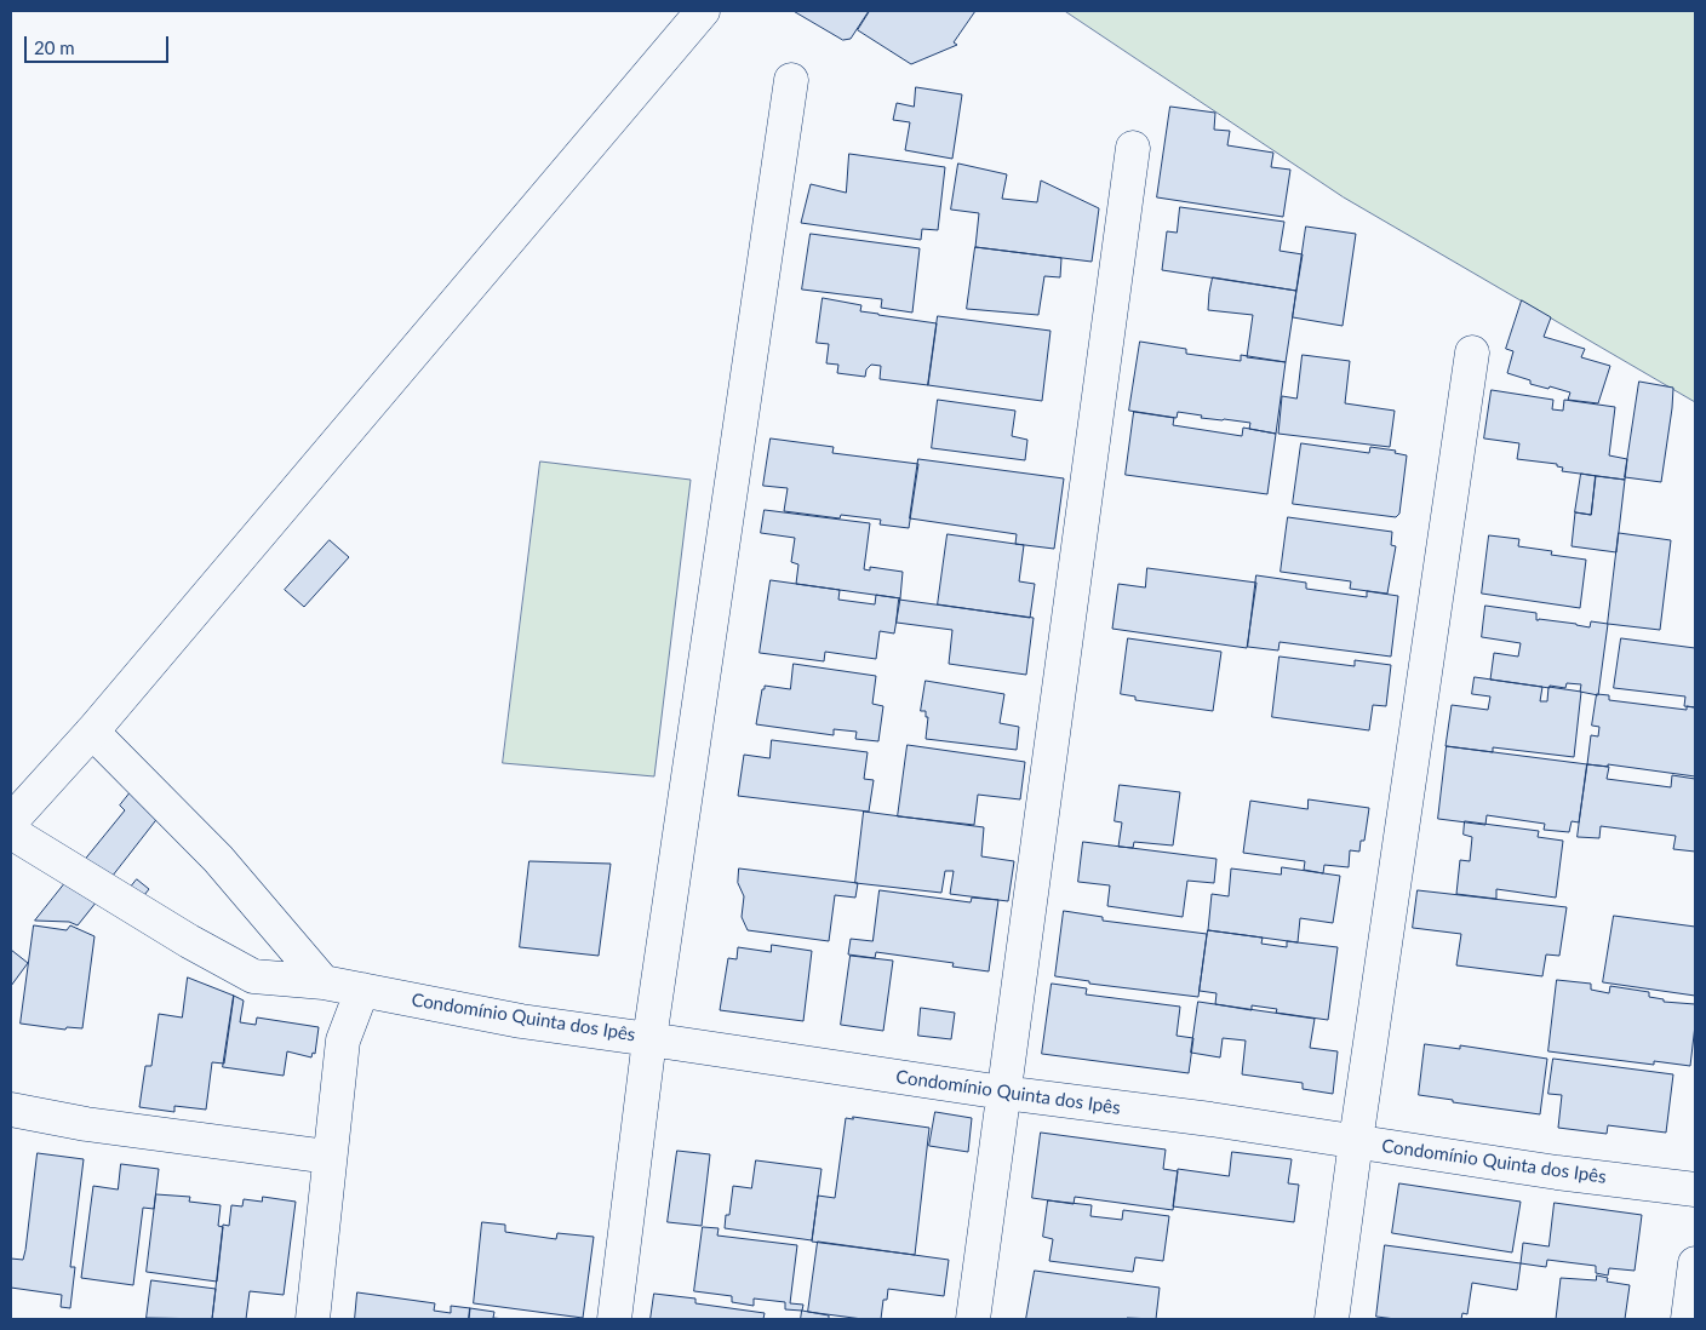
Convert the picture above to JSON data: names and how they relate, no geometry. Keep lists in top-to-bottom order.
{
  "streets": {
    "street": ["Condomínio Quinta dos Ipês"]
  },
  "scale_bar": "20 m"
}
